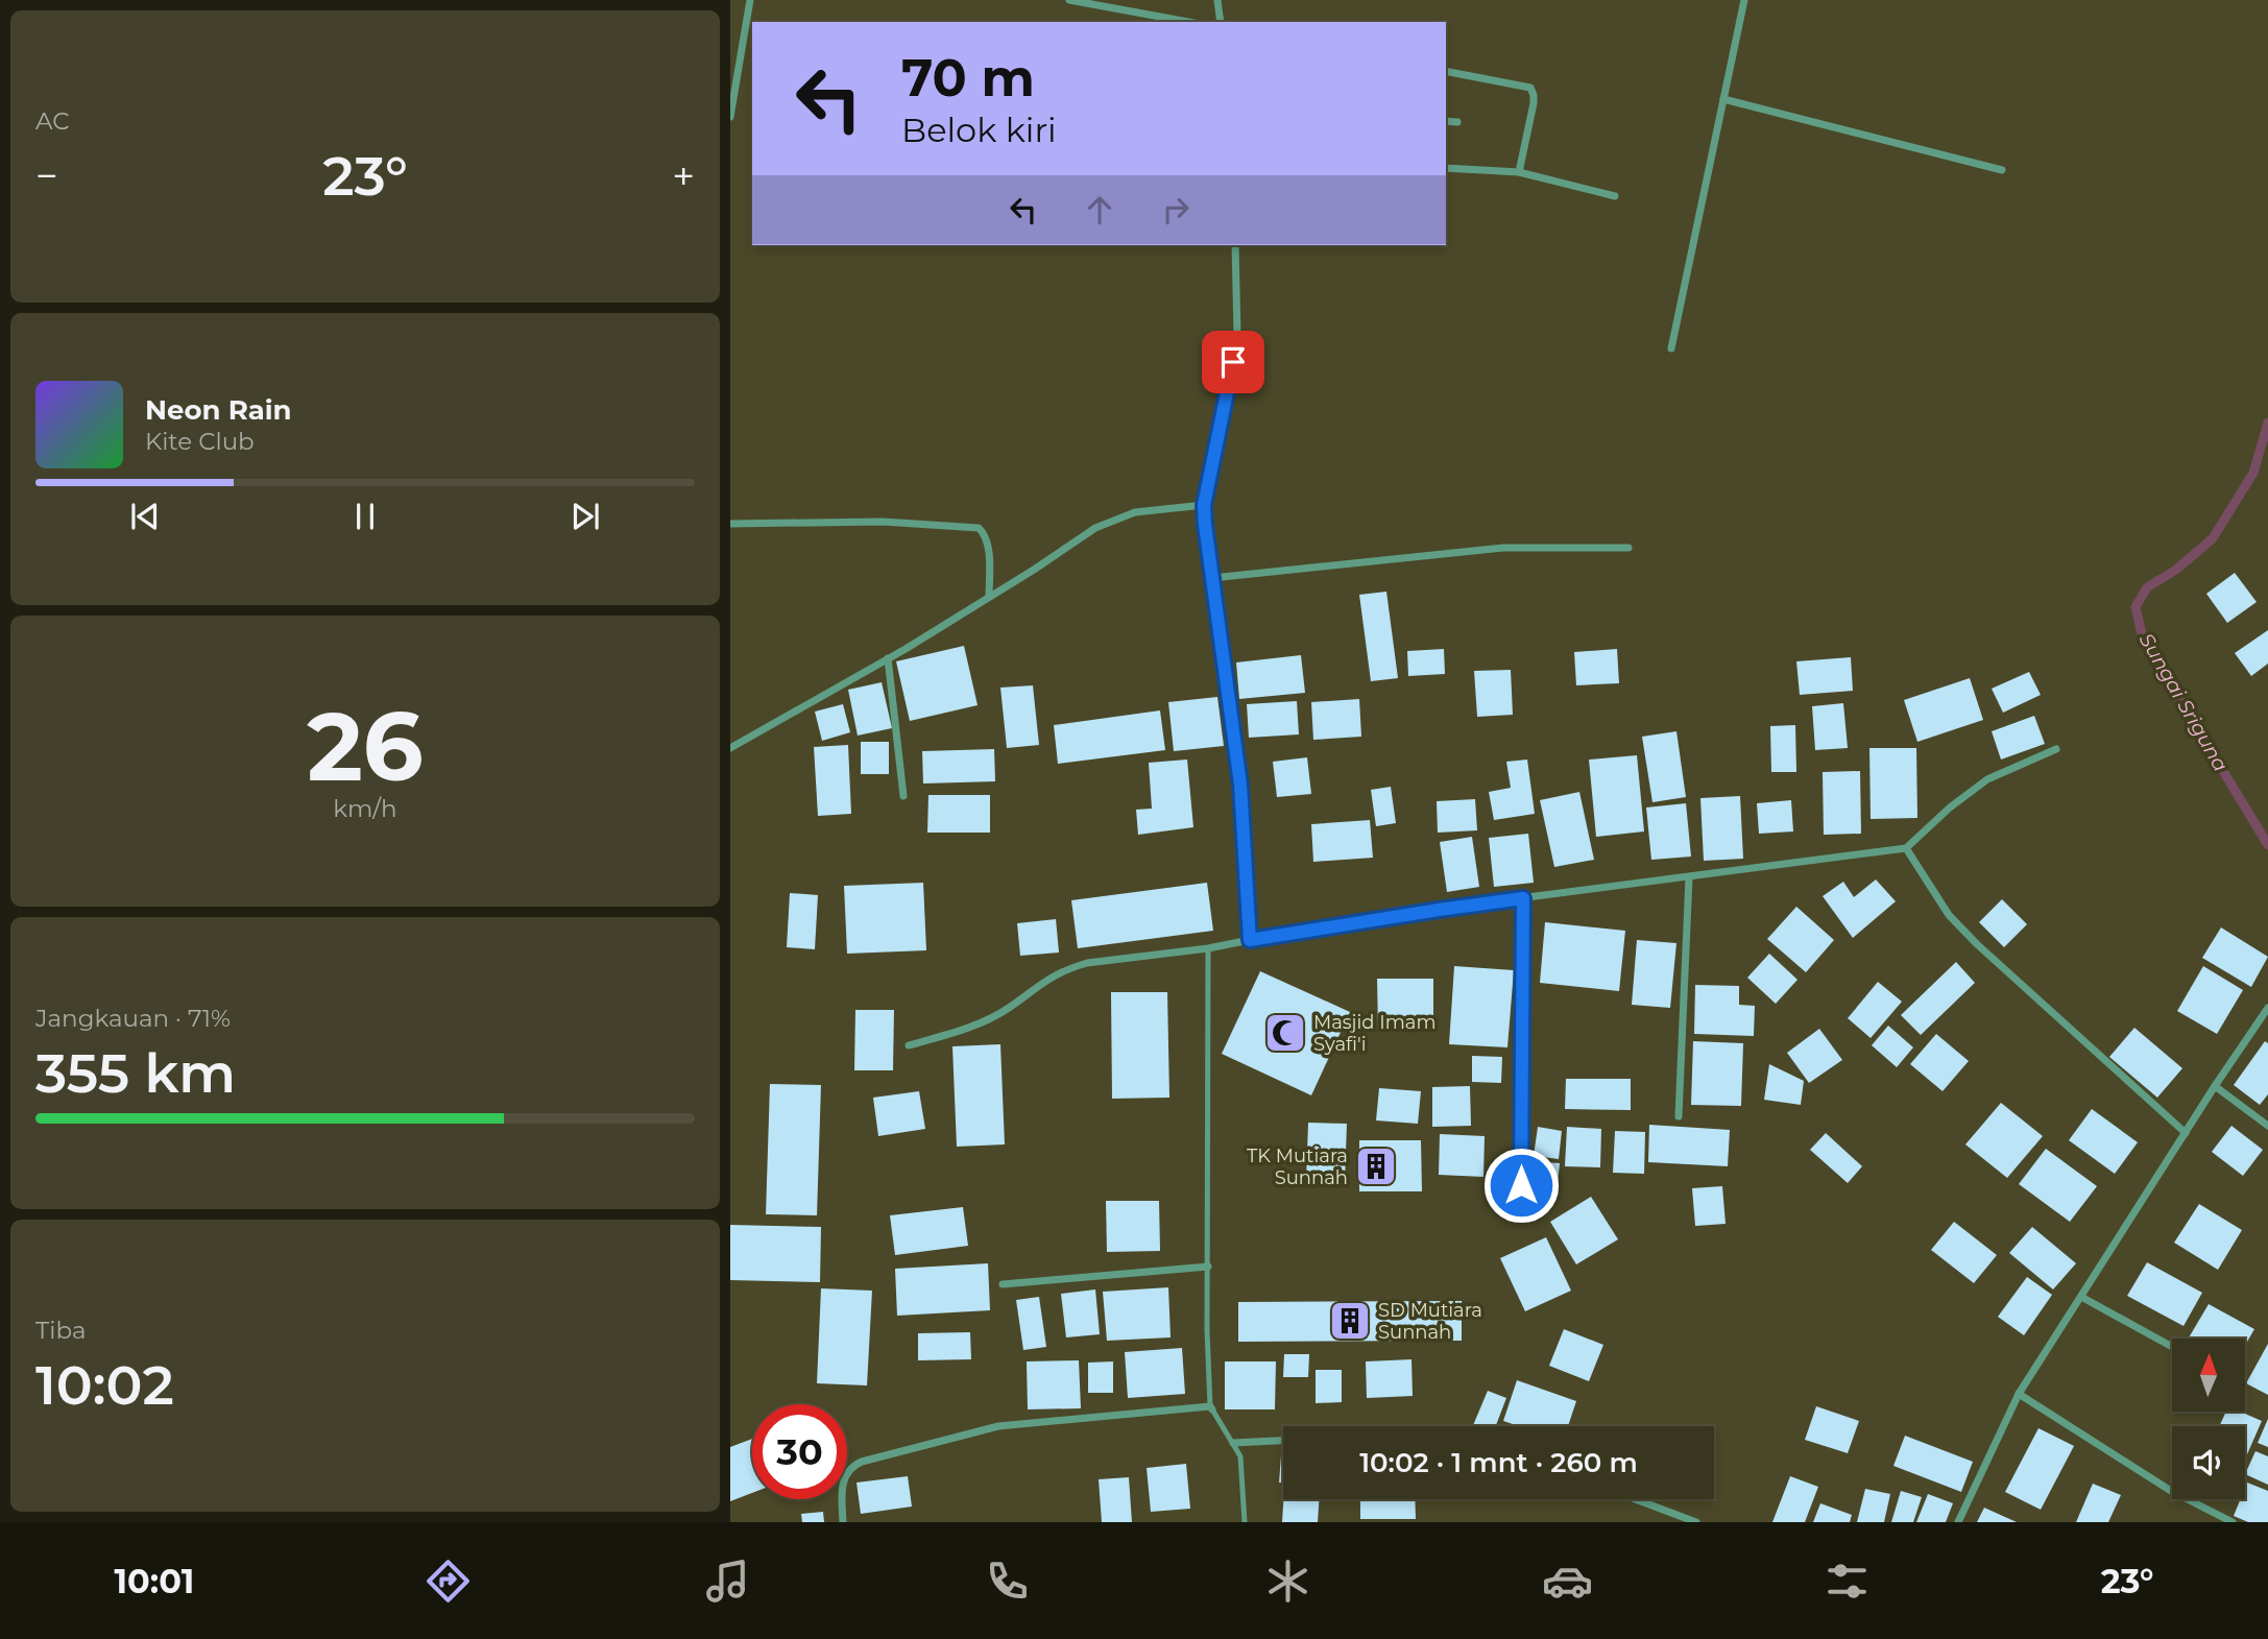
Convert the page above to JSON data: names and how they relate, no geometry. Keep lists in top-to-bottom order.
{
  "water": ["Sungai Sriguna"],
  "places": {
    "mosque": ["Masjid Imam Syafi'i"],
    "building": ["TK Mutiara Sunnah", "SD Mutiara Sunnah"]
  },
  "north": "top",
  "page": {
    "tile": [
      "AC",
      ["26", "km/h"],
      ["Jangkauan · 71%", "355 km"],
      ["Tiba", "10:02"]
    ],
    "turn": ["70 m", "Belok kiri"],
    "heat": ["−", "23°", "+"],
    "song": ["Neon Rain", "Kite Club"],
    "limit": "30",
    "trip": "10:02 · 1 mnt · 260 m",
    "tabs": ["10:01", "23°"]
  }
}
